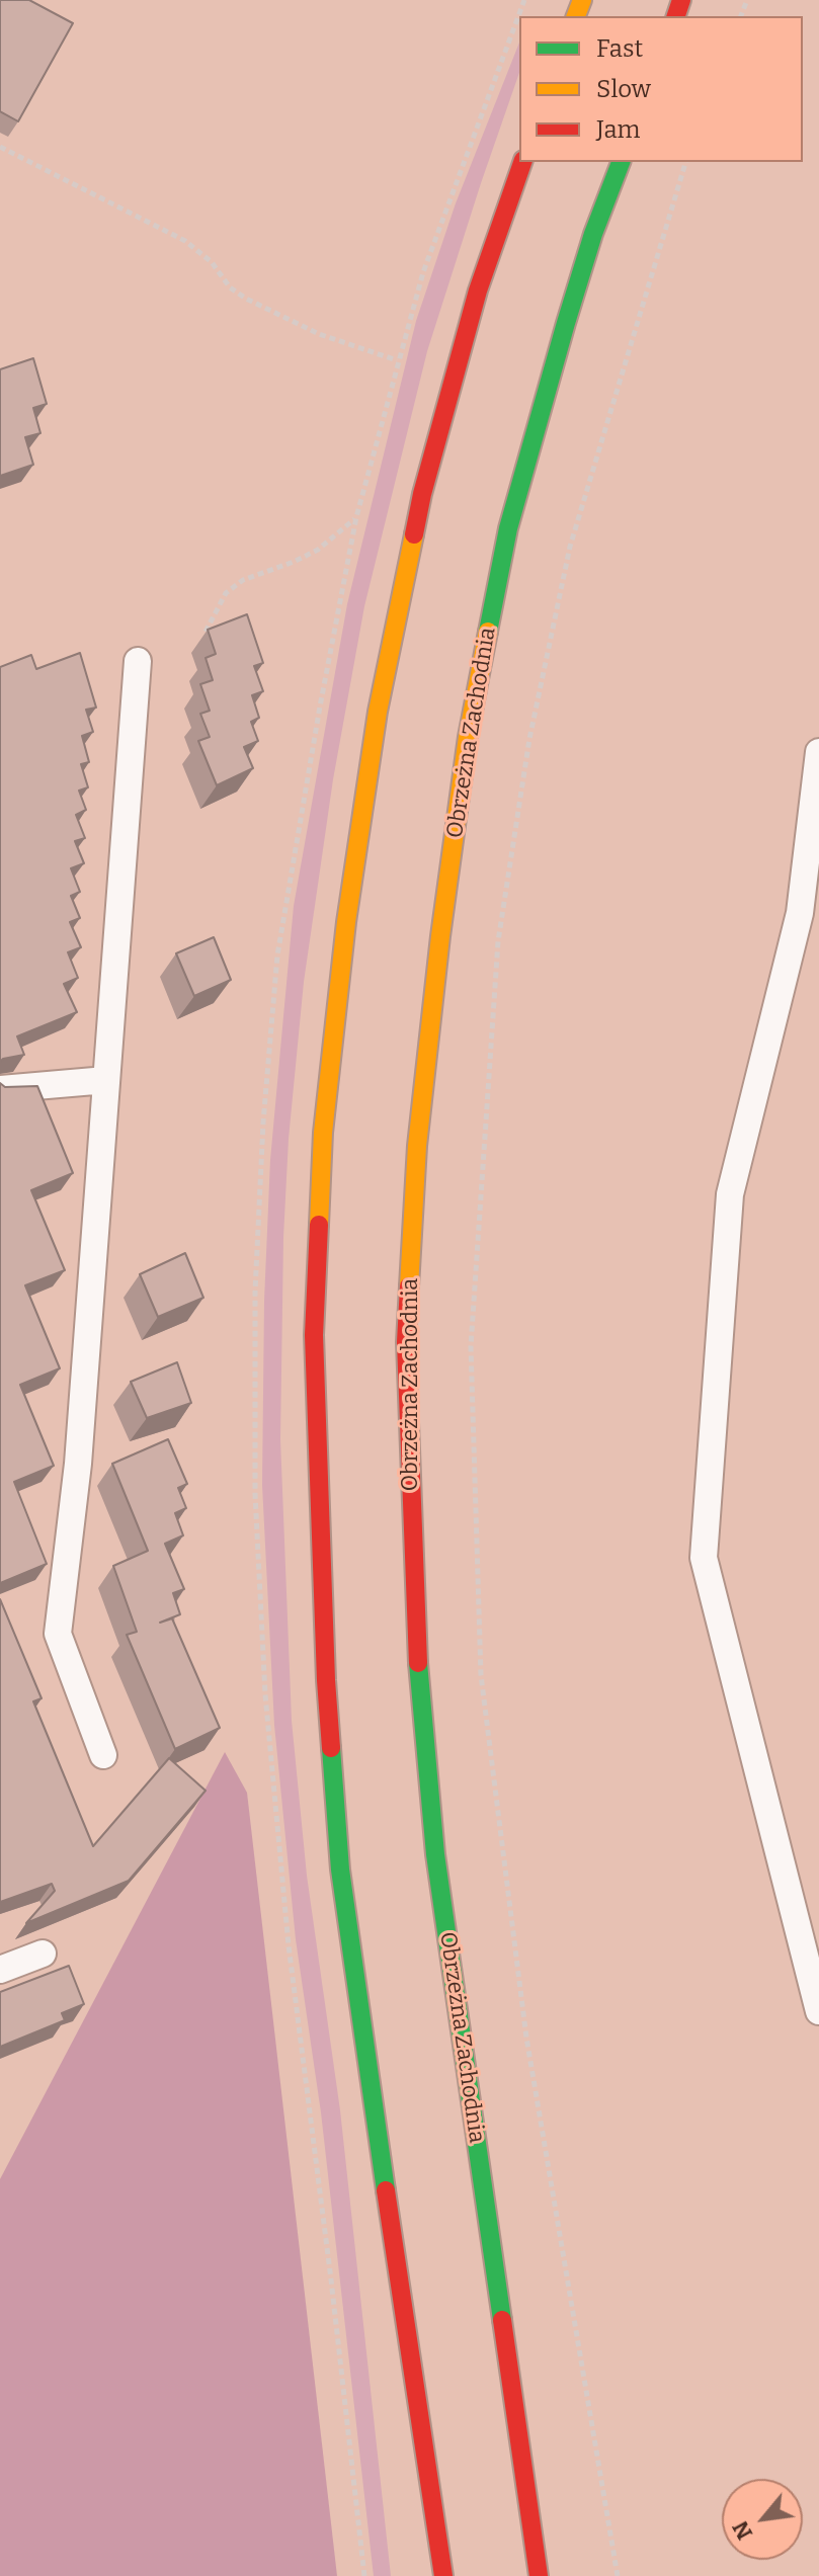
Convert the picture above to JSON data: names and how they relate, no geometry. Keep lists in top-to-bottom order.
{
  "streets": {
    "street": ["Obrzeżna Zachodnia"]
  },
  "legend": ["Fast", "Slow", "Jam"],
  "north": "bottom left"
}
